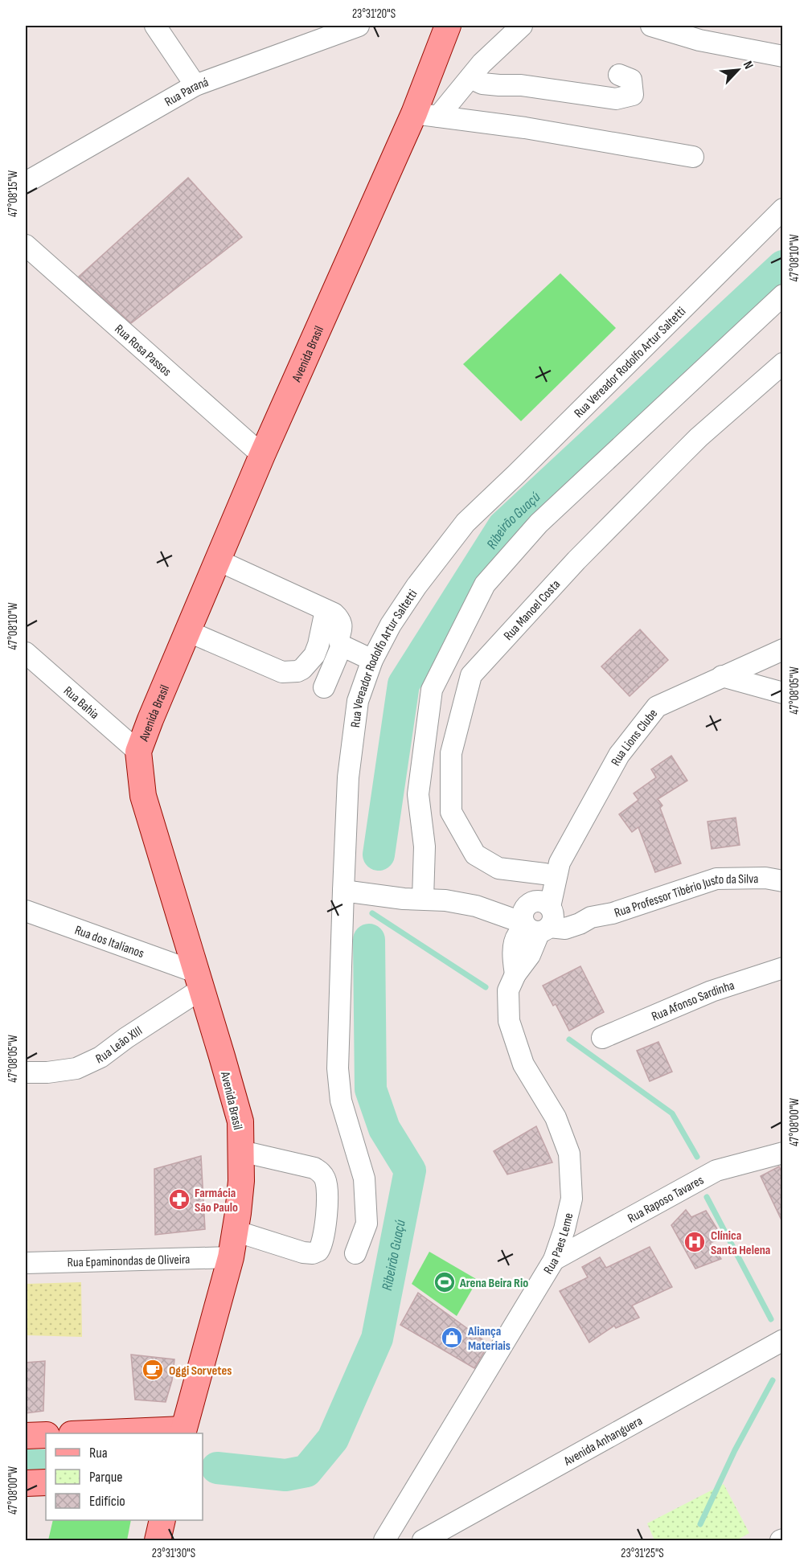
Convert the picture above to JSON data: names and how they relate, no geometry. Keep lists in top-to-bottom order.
{
  "streets": {
    "main road": ["Avenida Brasil"],
    "street": [
      "Rua Paraná",
      "Rua Rosa Passos",
      "Rua Vereador Rodolfo Artur Saltetti",
      "Rua Manoel Costa",
      "Rua Bahia",
      "Rua Lions Clube",
      "Rua Professor Tibério Justo da Silva",
      "Rua dos Italianos",
      "Rua Afonso Sardinha",
      "Rua Leão XIII",
      "Rua Raposo Tavares",
      "Rua Paes Leme",
      "Rua Epaminondas de Oliveira",
      "Avenida Anhanguera"
    ]
  },
  "crossings": [
    ["Rua Rosa Passos", "Avenida Brasil"],
    ["Avenida Brasil", "Rua Bahia"],
    ["Avenida Brasil", "Rua dos Italianos"],
    ["Avenida Brasil", "Rua Leão XIII"],
    ["Avenida Brasil", "Rua Epaminondas de Oliveira"],
    ["Rua Vereador Rodolfo Artur Saltetti", "Rua Professor Tibério Justo da Silva"],
    ["Rua Manoel Costa", "Rua Lions Clube"],
    ["Rua Lions Clube", "Rua Professor Tibério Justo da Silva"],
    ["Rua Lions Clube", "Rua Paes Leme"],
    ["Rua Professor Tibério Justo da Silva", "Rua Paes Leme"],
    ["Rua dos Italianos", "Rua Leão XIII"],
    ["Rua Raposo Tavares", "Rua Paes Leme"]
  ],
  "water": ["Ribeirão Guaçú"],
  "places": {
    "pharmacy": ["Farmácia São Paulo"],
    "hospital": ["Clínica Santa Helena"],
    "sports": ["Arena Beira Rio"],
    "shop": ["Aliança Materiais"],
    "cafe": ["Oggi Sorvetes"]
  },
  "legend": ["Rua", "Parque", "Edifício"],
  "north": "top right",
  "coordinates": [
    "23°31'20\"S",
    "47°08'15\"W",
    "47°08'10\"W",
    "47°08'05\"W",
    "47°08'00\"W",
    "23°31'30\"S",
    "23°31'25\"S"
  ]
}
